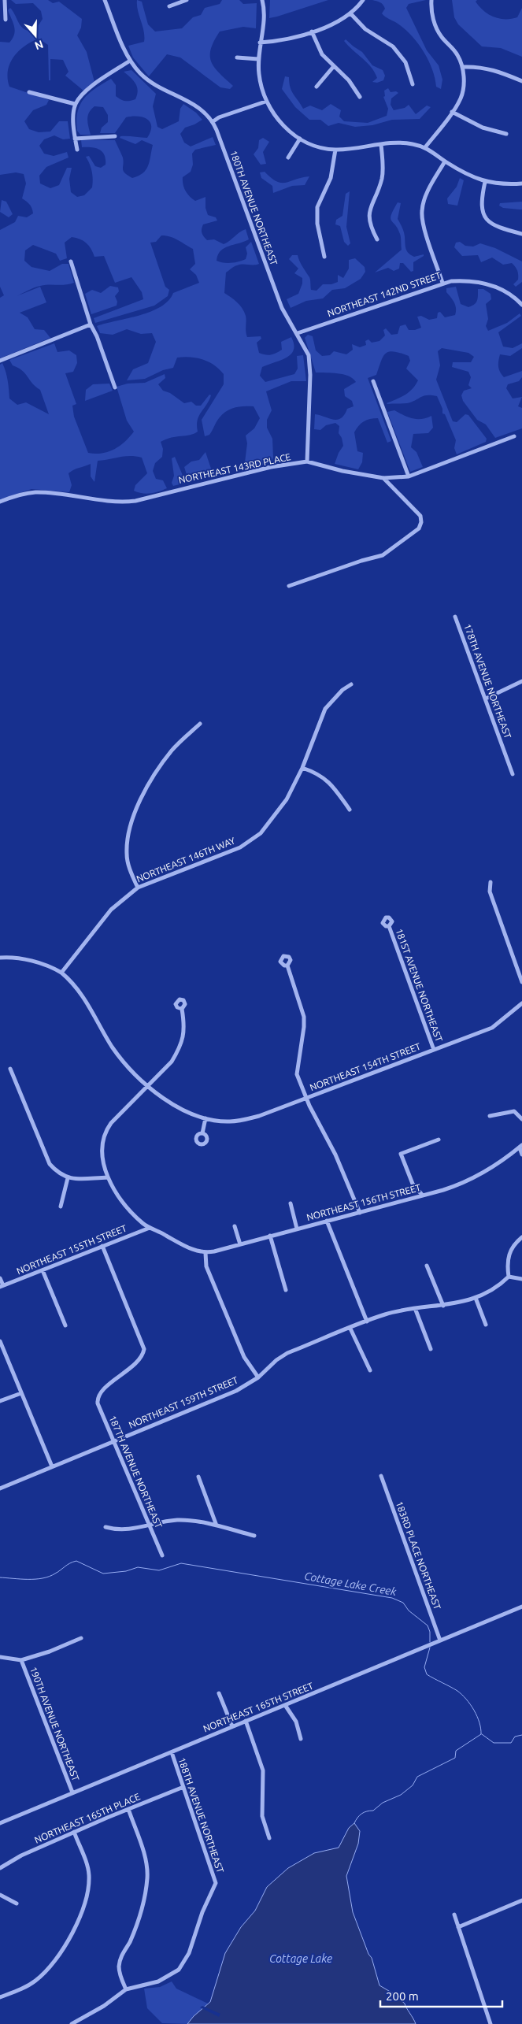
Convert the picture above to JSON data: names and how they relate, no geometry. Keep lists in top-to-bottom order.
{
  "streets": {
    "street": [
      "180TH AVENUE NORTHEAST",
      "NORTHEAST 142ND STREET",
      "NORTHEAST 143RD PLACE",
      "178TH AVENUE NORTHEAST",
      "NORTHEAST 146TH WAY",
      "181ST AVENUE NORTHEAST",
      "NORTHEAST 154TH STREET",
      "NORTHEAST 156TH STREET",
      "NORTHEAST 155TH STREET",
      "NORTHEAST 159TH STREET",
      "187TH AVENUE NORTHEAST",
      "183RD PLACE NORTHEAST",
      "NORTHEAST 165TH STREET",
      "190TH AVENUE NORTHEAST",
      "188TH AVENUE NORTHEAST",
      "NORTHEAST 165TH PLACE"
    ]
  },
  "crossings": [
    ["180TH AVENUE NORTHEAST", "NORTHEAST 142ND STREET"],
    ["180TH AVENUE NORTHEAST", "NORTHEAST 143RD PLACE"],
    ["NORTHEAST 146TH WAY", "NORTHEAST 154TH STREET"],
    ["181ST AVENUE NORTHEAST", "NORTHEAST 154TH STREET"],
    ["NORTHEAST 154TH STREET", "NORTHEAST 156TH STREET"],
    ["NORTHEAST 156TH STREET", "NORTHEAST 155TH STREET"],
    ["NORTHEAST 155TH STREET", "187TH AVENUE NORTHEAST"],
    ["NORTHEAST 159TH STREET", "187TH AVENUE NORTHEAST"],
    ["183RD PLACE NORTHEAST", "NORTHEAST 165TH STREET"],
    ["NORTHEAST 165TH STREET", "190TH AVENUE NORTHEAST"],
    ["NORTHEAST 165TH STREET", "188TH AVENUE NORTHEAST"],
    ["188TH AVENUE NORTHEAST", "NORTHEAST 165TH PLACE"]
  ],
  "water": ["Cottage Lake Creek", "Cottage Lake"],
  "scale_bar": "200 m",
  "north": "bottom"
}
